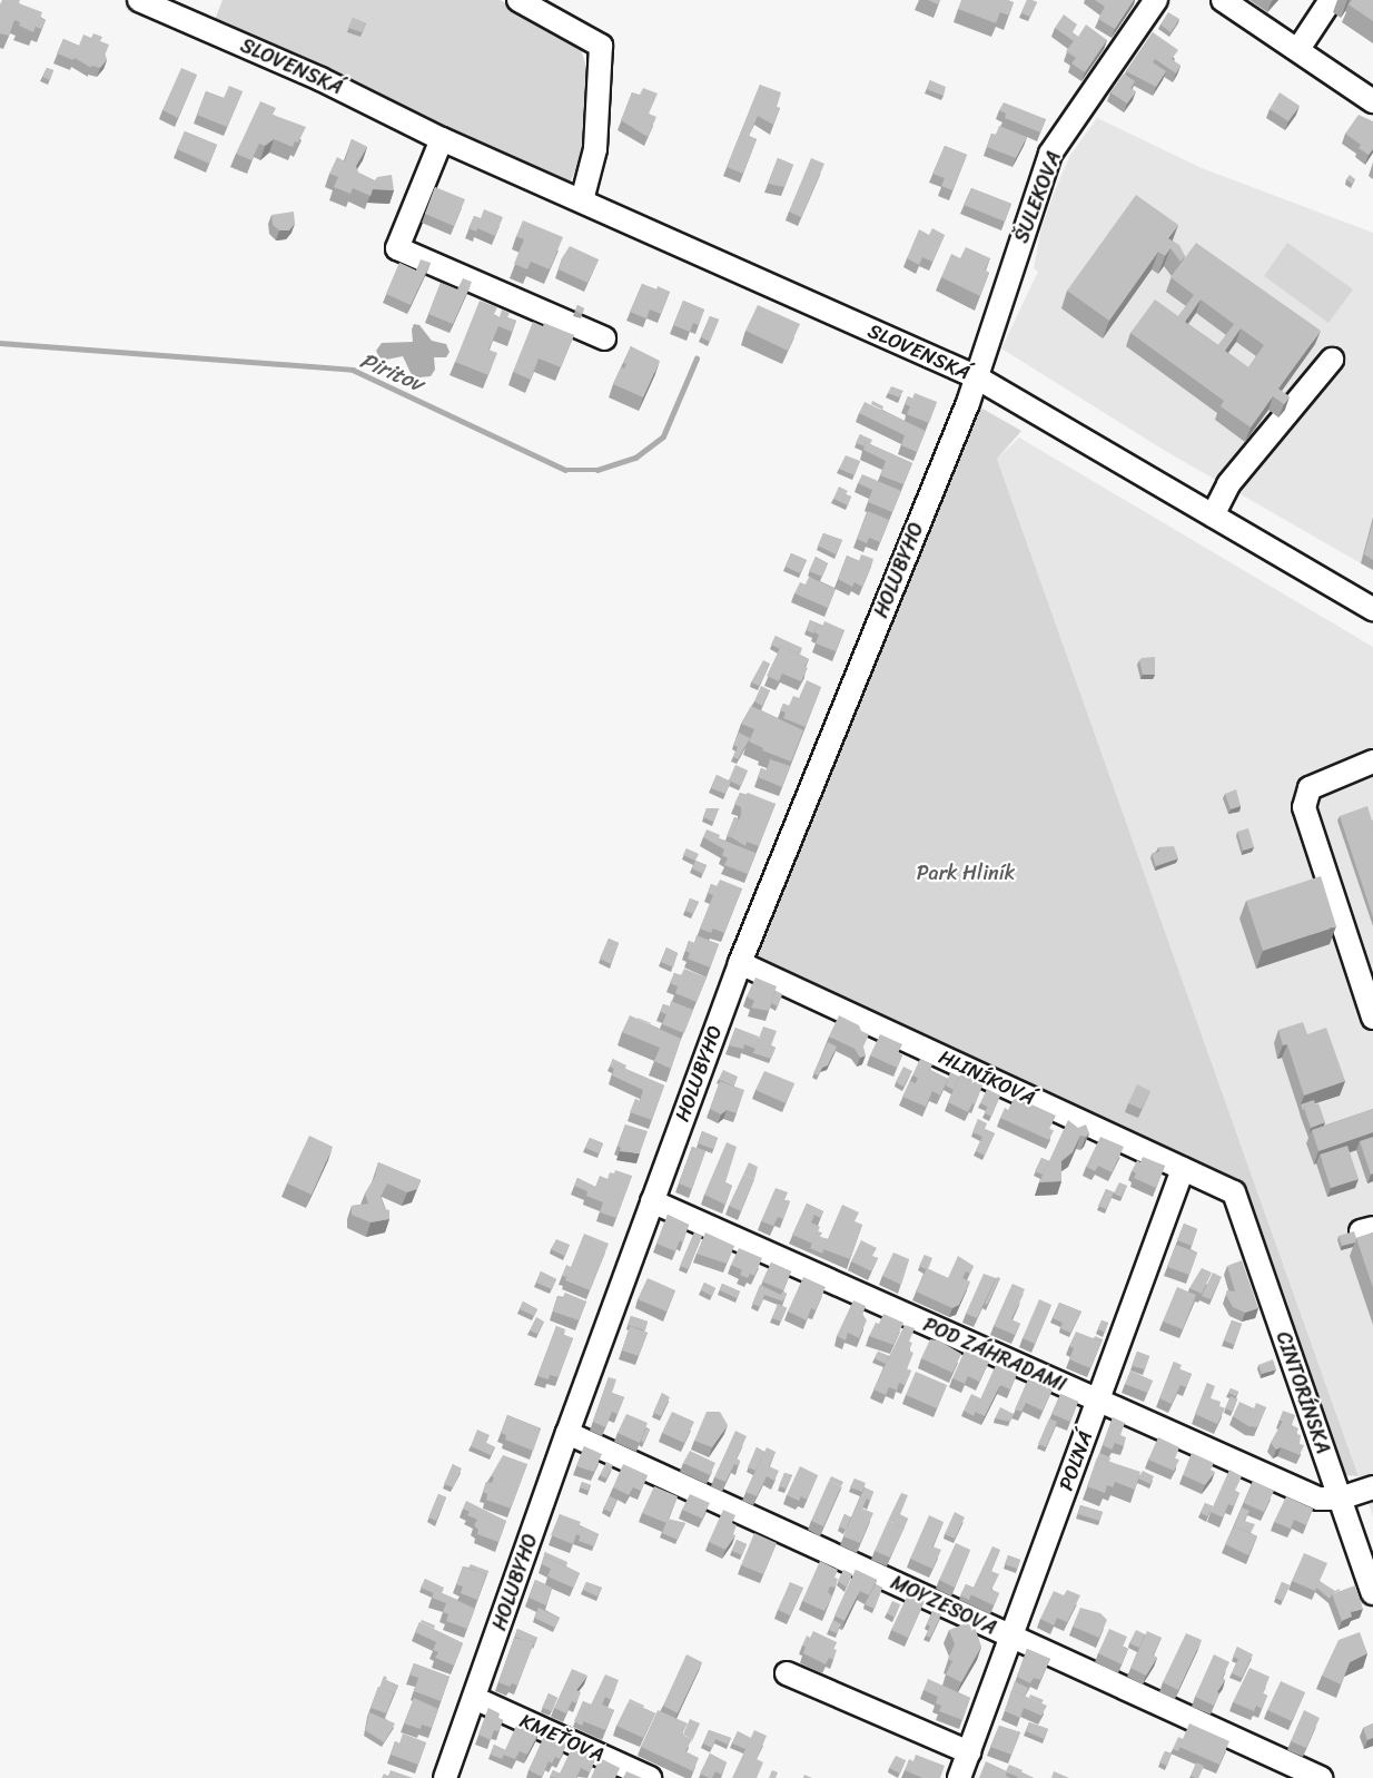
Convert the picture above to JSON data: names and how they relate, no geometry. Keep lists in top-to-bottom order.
{
  "streets": {
    "street": [
      "SLOVENSKÁ",
      "ŠULEKOVA",
      "HOLUBYHO",
      "HLINÍKOVÁ",
      "POD ZÁHRADAMI",
      "CINTORÍNSKA",
      "POĽNÁ",
      "MOYZESOVA",
      "KMEŤOVA"
    ]
  },
  "crossings": [
    ["SLOVENSKÁ", "ŠULEKOVA"],
    ["SLOVENSKÁ", "HOLUBYHO"],
    ["ŠULEKOVA", "HOLUBYHO"],
    ["HOLUBYHO", "HLINÍKOVÁ"],
    ["HOLUBYHO", "POD ZÁHRADAMI"],
    ["HOLUBYHO", "MOYZESOVA"],
    ["HOLUBYHO", "KMEŤOVA"],
    ["HLINÍKOVÁ", "CINTORÍNSKA"],
    ["HLINÍKOVÁ", "POĽNÁ"],
    ["POD ZÁHRADAMI", "CINTORÍNSKA"],
    ["POD ZÁHRADAMI", "POĽNÁ"],
    ["POĽNÁ", "MOYZESOVA"]
  ],
  "water": ["Piritov"],
  "parks": ["Park Hliník"]
}
